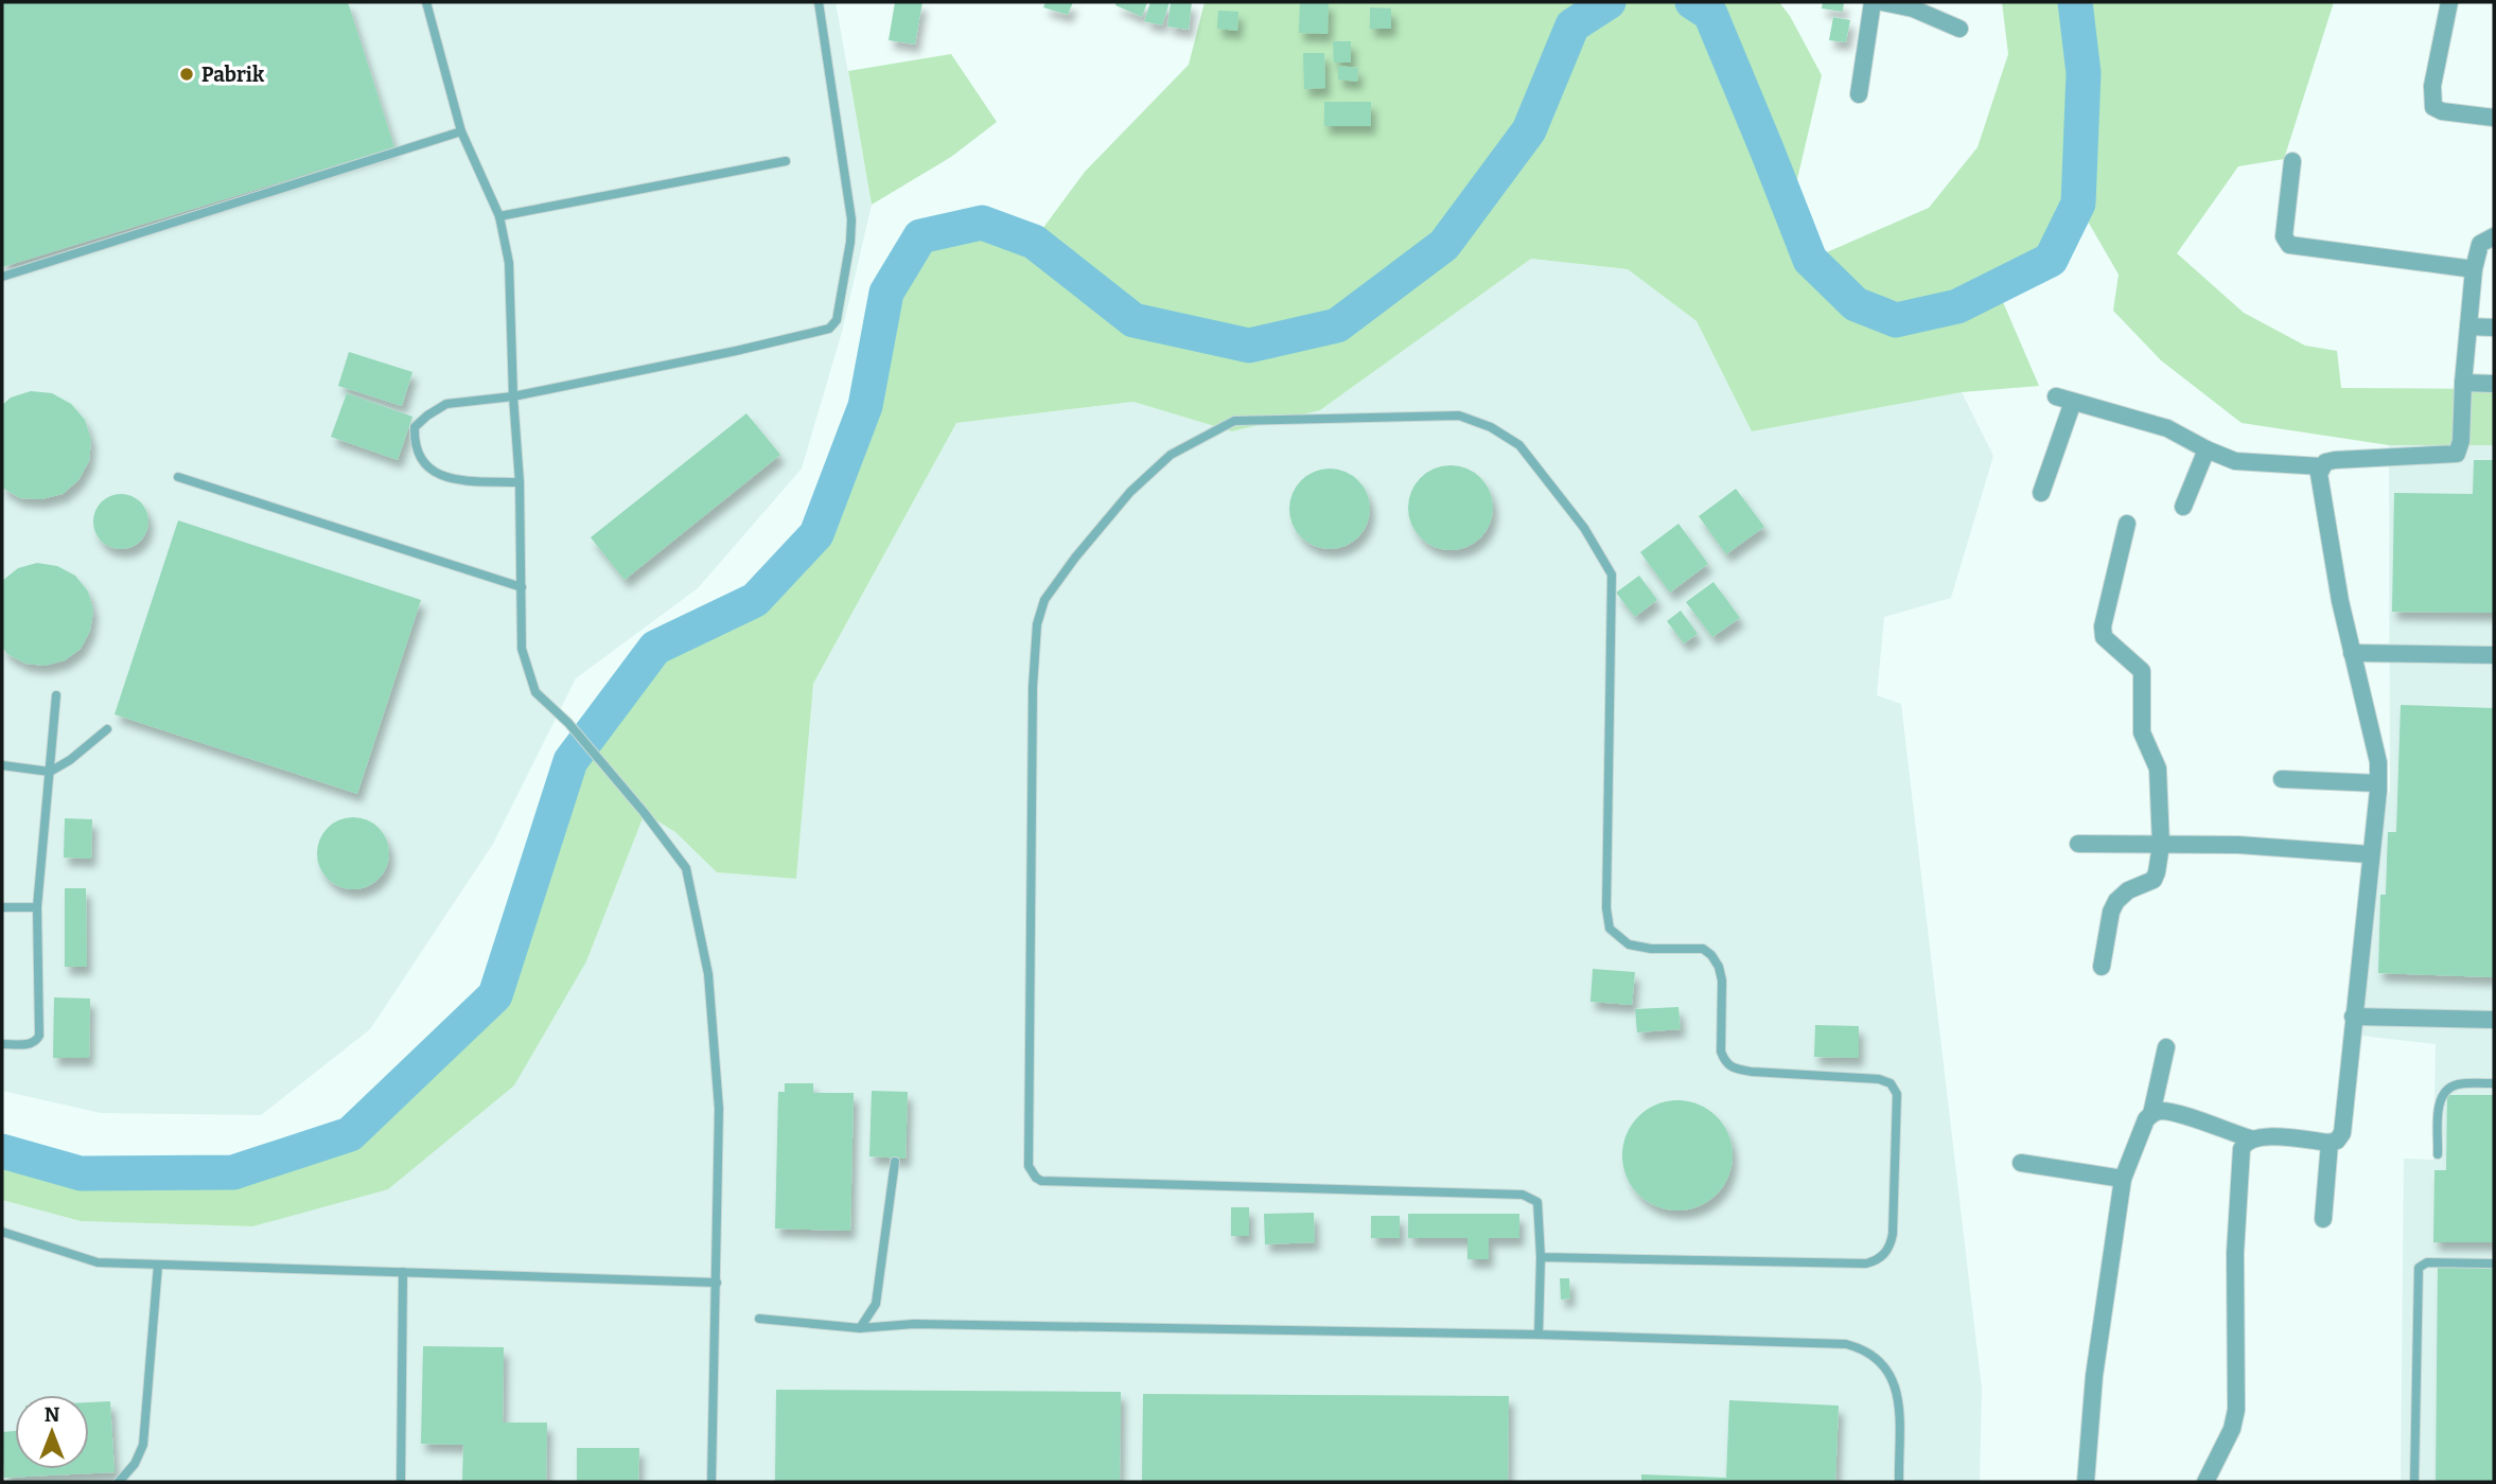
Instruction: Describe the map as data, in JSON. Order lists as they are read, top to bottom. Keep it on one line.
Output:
{"places":["Pabrik"],"north":"top"}
